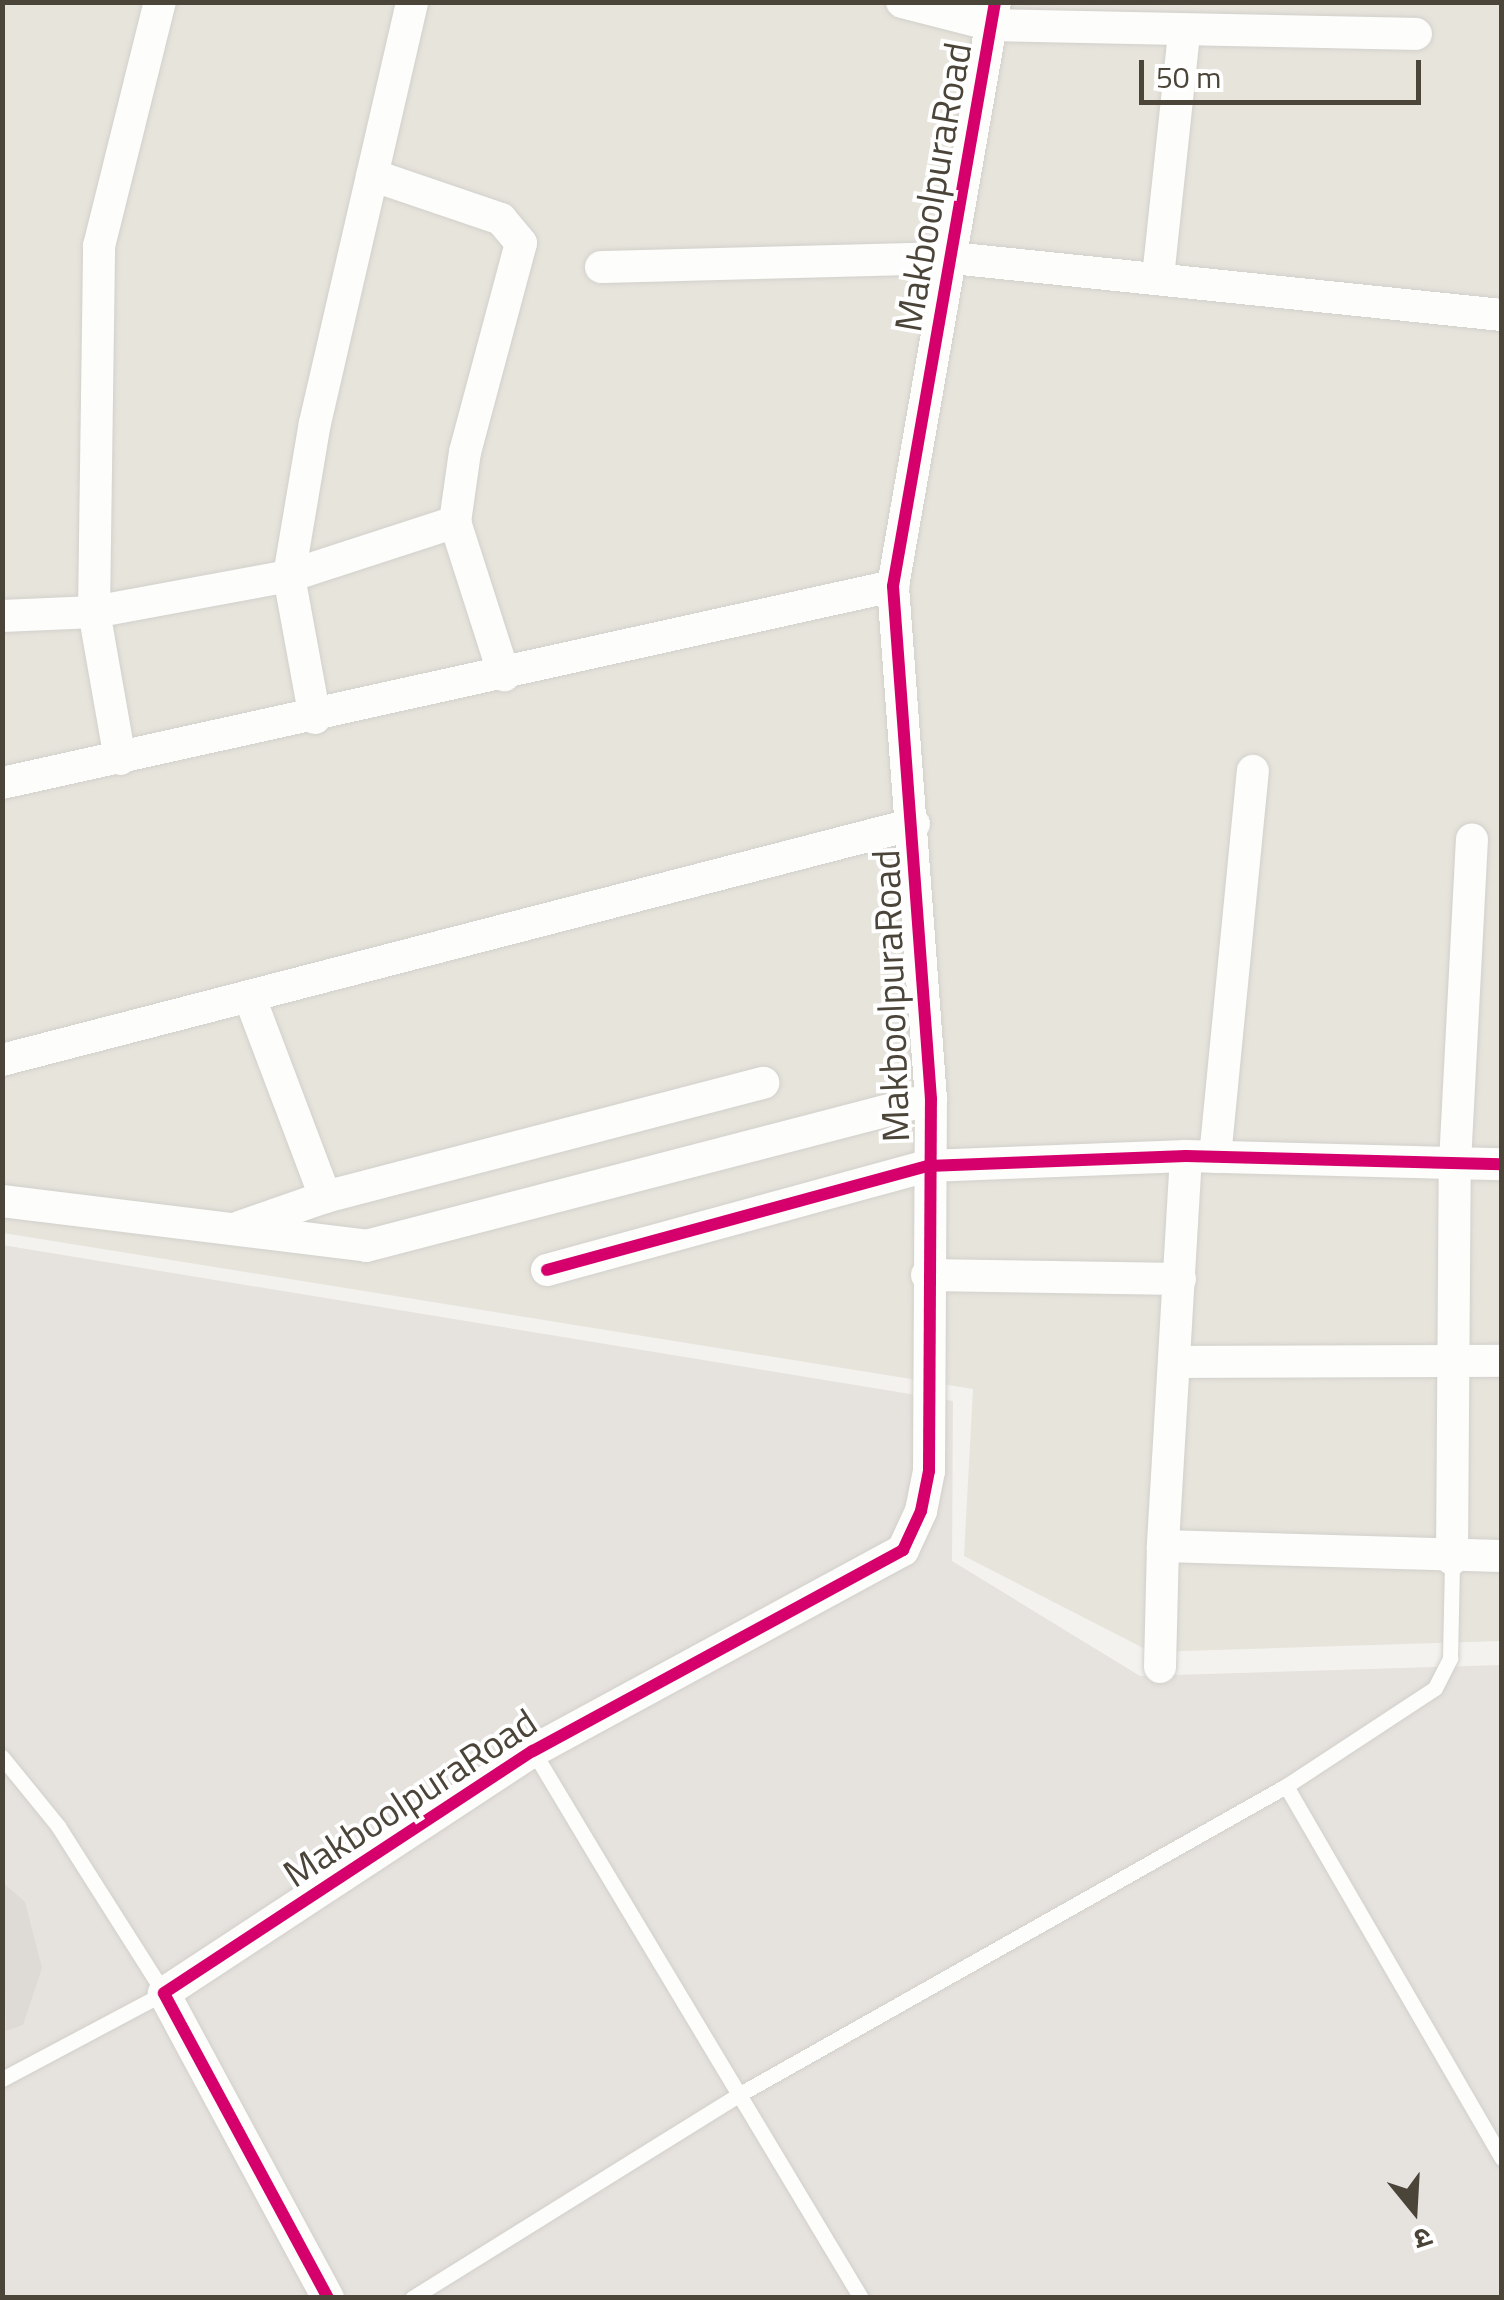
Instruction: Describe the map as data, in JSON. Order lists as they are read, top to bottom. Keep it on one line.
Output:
{"streets":{"street":["MakboolpuraRoad"]},"scale_bar":"50 m","north":"bottom"}
